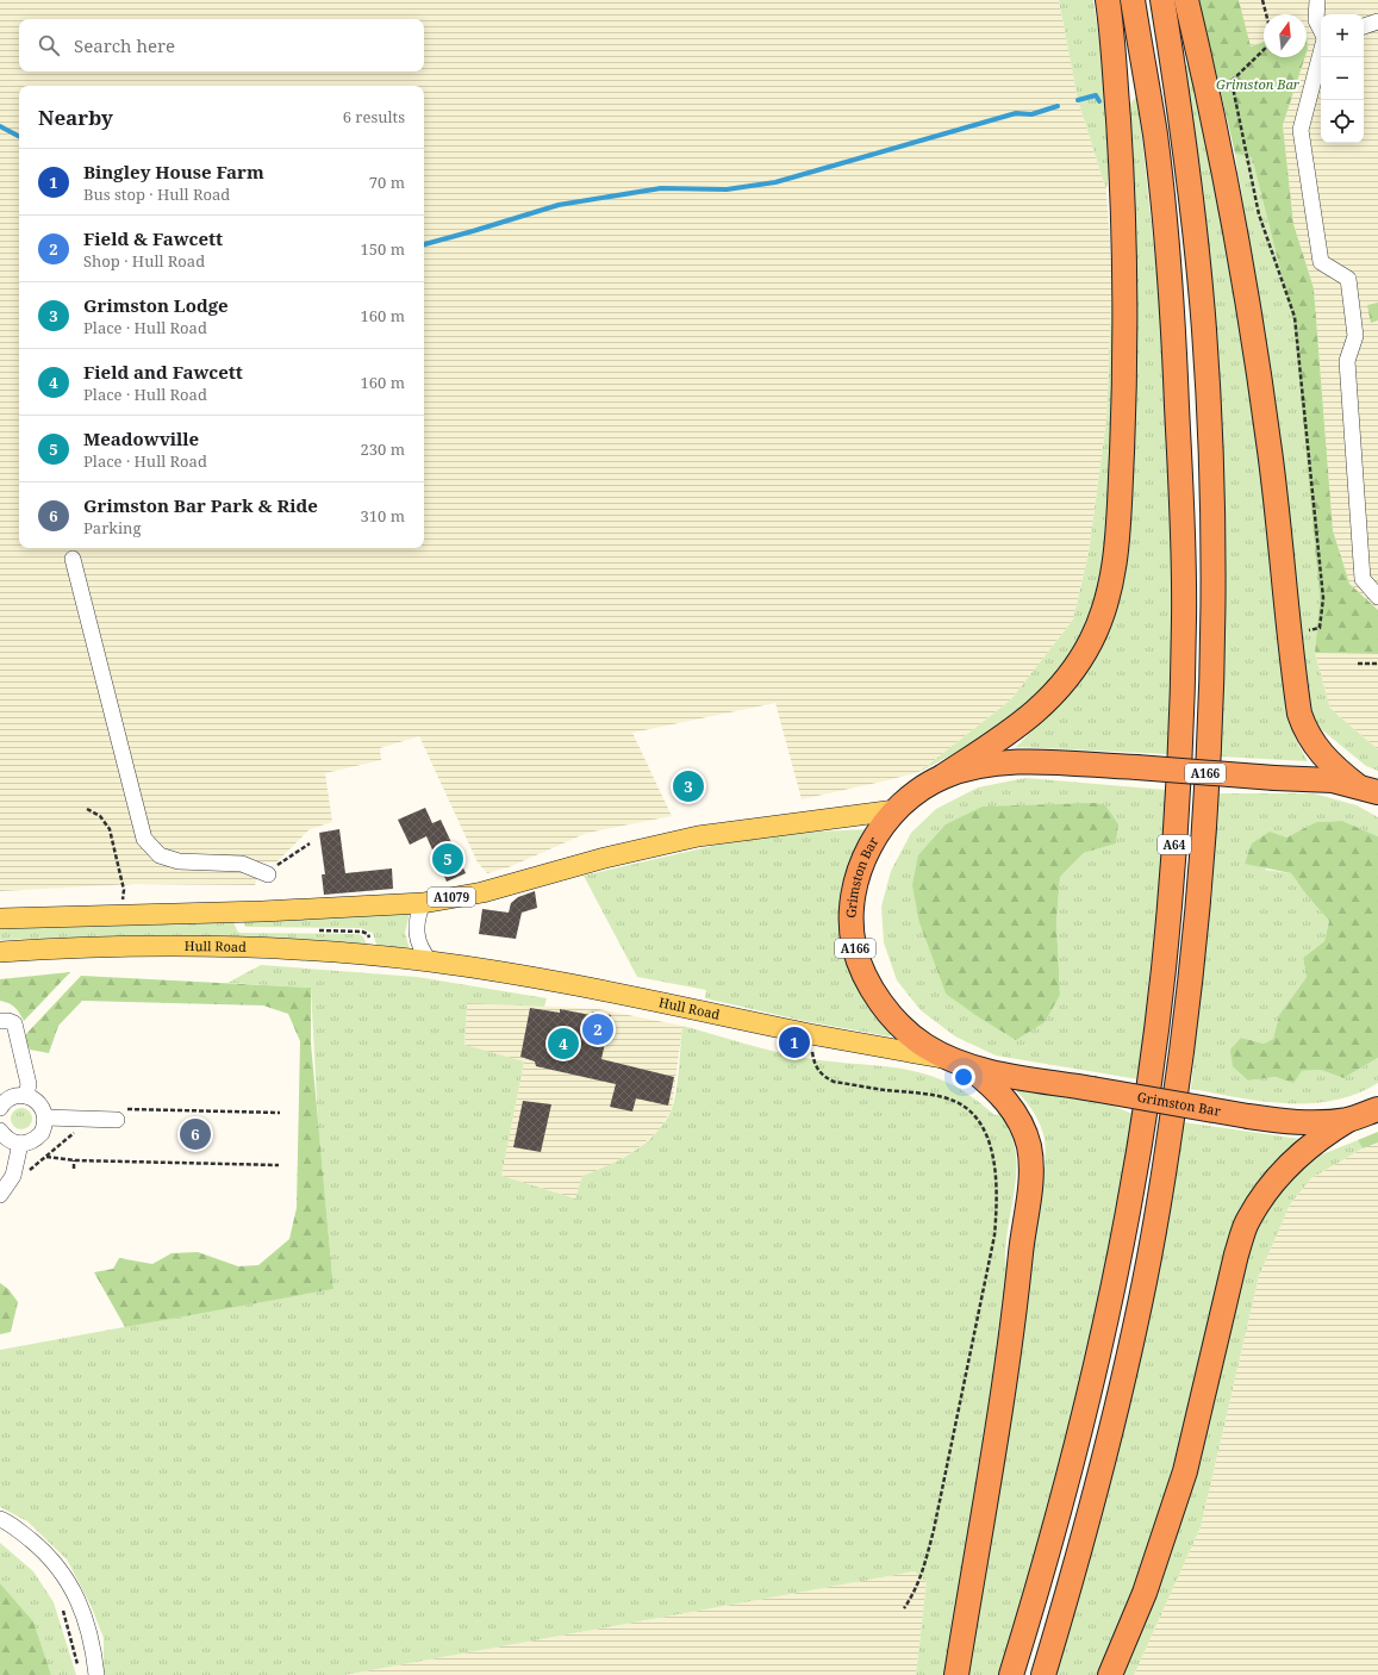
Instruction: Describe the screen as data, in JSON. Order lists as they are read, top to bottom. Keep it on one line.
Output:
{"streets":{"highway":["A166","A64","Grimston Bar"],"main road":["A1079","Hull Road"]},"crossings":[["Grimston Bar","A1079"],["Grimston Bar","Hull Road"]],"parks":["Grimston Bar"],"north":"top","page":{"map_buttons":["+","−"],"search":"Search here","heading":["Nearby","6 results"],"list":[{"mark":"1","name":"Bingley House Farm","note":"Bus stop · Hull Road","value":"70 m"},{"mark":"2","name":"Field & Fawcett","note":"Shop · Hull Road","value":"150 m"},{"mark":"3","name":"Grimston Lodge","note":"Place · Hull Road","value":"160 m"},{"mark":"4","name":"Field and Fawcett","note":"Place · Hull Road","value":"160 m"},{"mark":"5","name":"Meadowville","note":"Place · Hull Road","value":"230 m"},{"mark":"6","name":"Grimston Bar Park & Ride","note":"Parking","value":"310 m"}],"pins":["3","5","2","1","4","6"]}}
